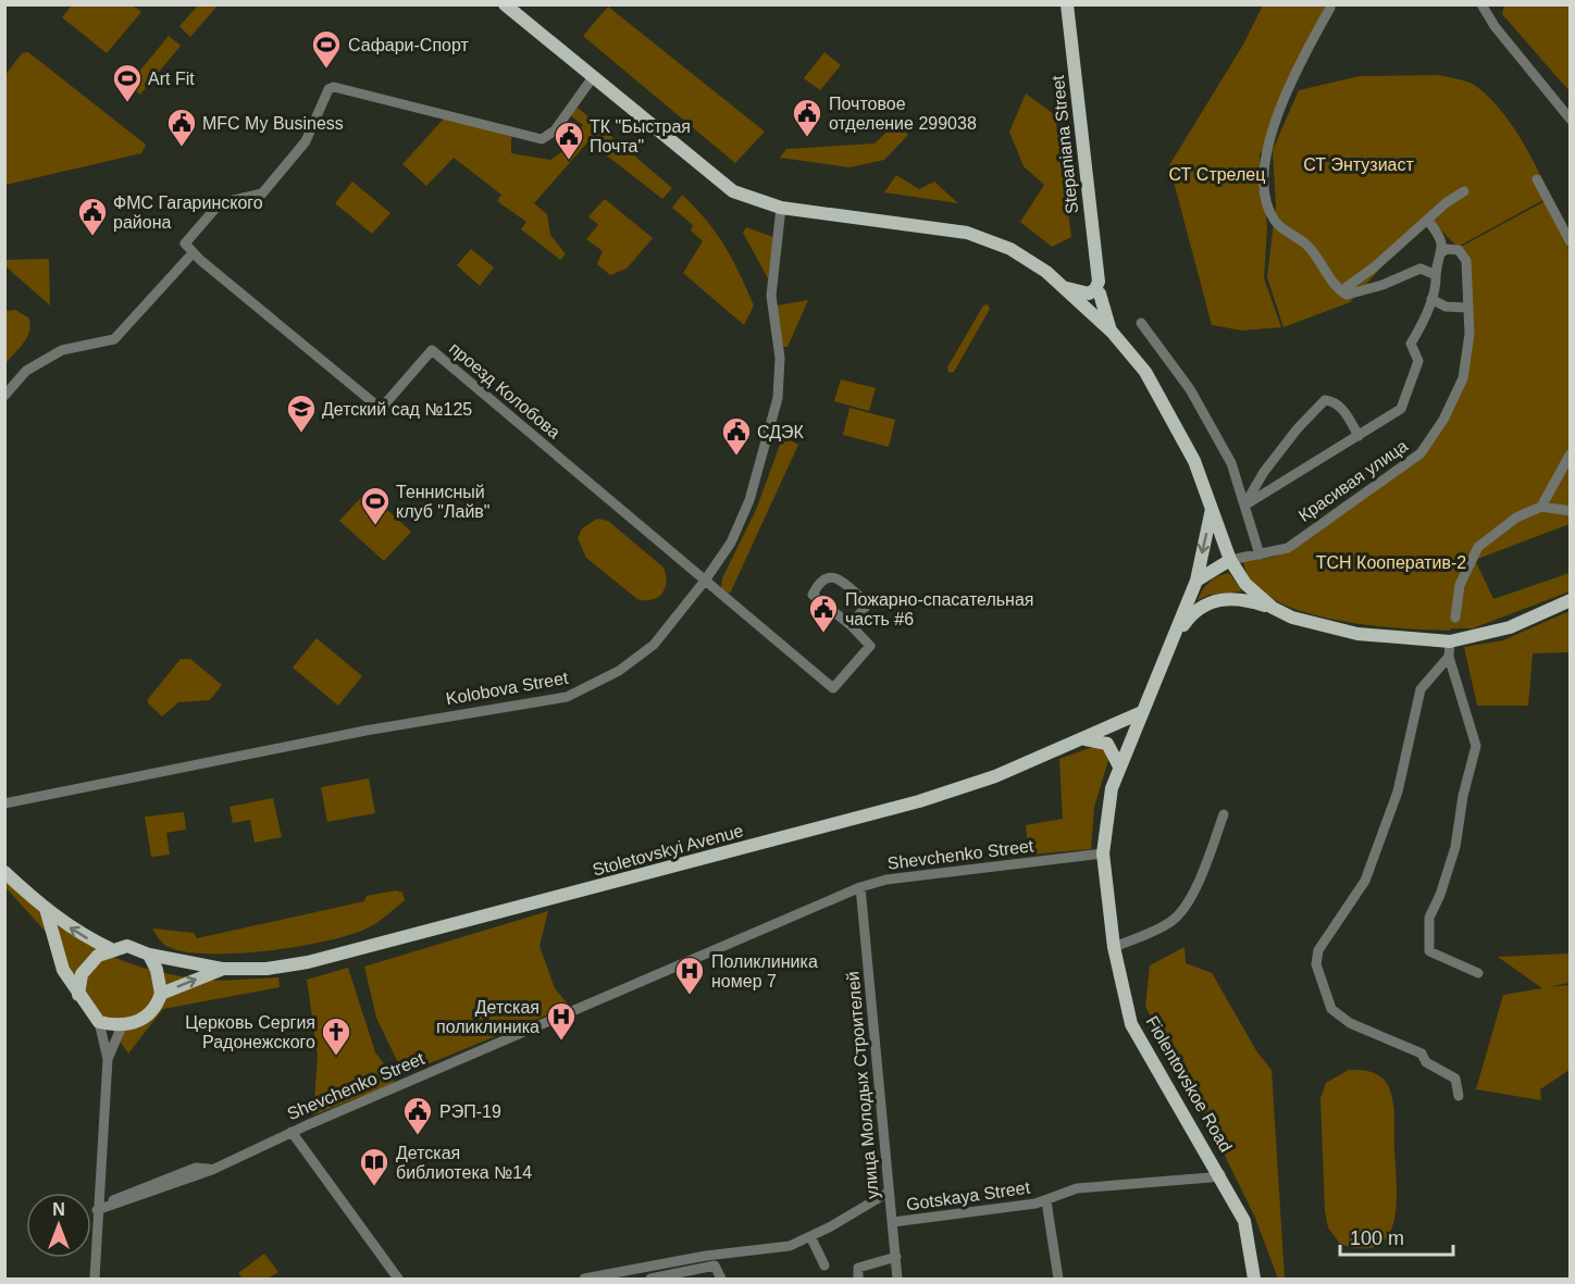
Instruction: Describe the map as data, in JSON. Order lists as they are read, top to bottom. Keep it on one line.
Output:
{"streets":{"main road":["Stepaniana Street","Stoletovskyi Avenue","Fiolentovskoe Road"],"street":["проезд Колобова","Красивая улица","Kolobova Street","Shevchenko Street","улица Молодых Строителей","Gotskaya Street"]},"crossings":[["проезд Колобова","Kolobova Street"],["Stoletovskyi Avenue","Fiolentovskoe Road"],["Shevchenko Street","Fiolentovskoe Road"],["Shevchenko Street","улица Молодых Строителей"],["Fiolentovskoe Road","Gotskaya Street"],["улица Молодых Строителей","Gotskaya Street"]],"parks":["СТ Энтузиаст","СТ Стрелец","ТСН Кооператив-2"],"places":{"sports":["Сафари-Спорт","Art Fit","Теннисный клуб \"Лайв\""],"public building":["Почтовое отделение 299038","MFC My Business","ТК \"Быстрая Почта\"","ФМС Гагаринского района","СДЭК","Пожарно-спасательная часть #6","РЭП-19"],"school or university":["Детский сад №125"],"hospital":["Поликлиника номер 7","Детская поликлиника"],"church":["Церковь Сергия Радонежского"],"library":["Детская библиотека №14"]},"scale_bar":"100 m","north":"top"}
